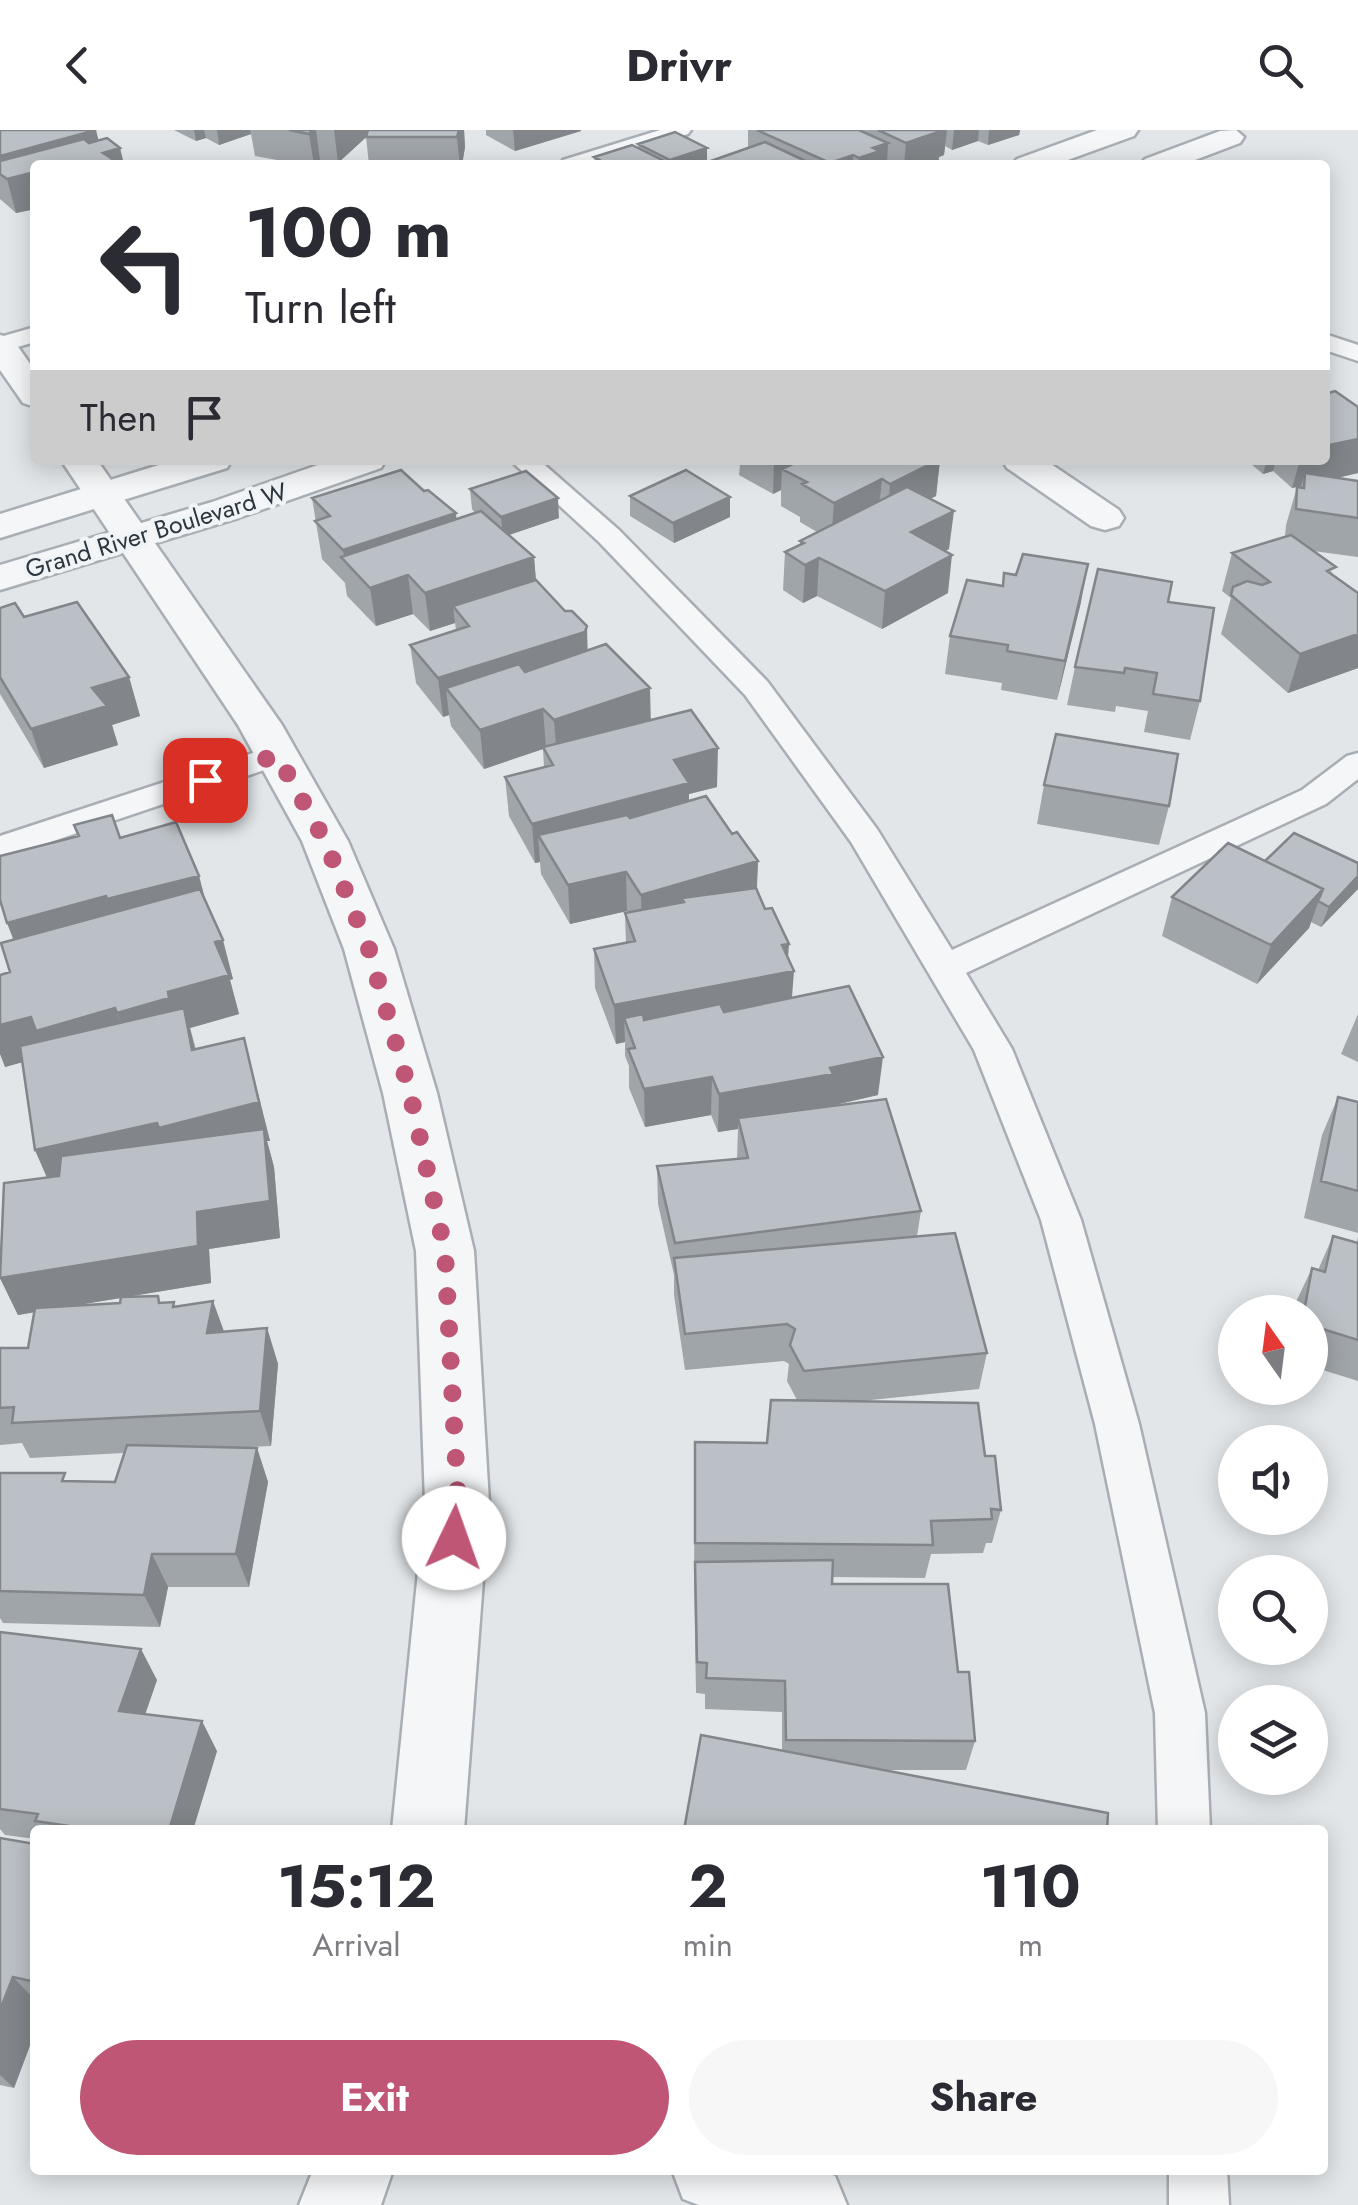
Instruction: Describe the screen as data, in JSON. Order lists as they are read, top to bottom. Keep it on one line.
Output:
{"streets":{"street":["Grand River Boulevard W"]},"north":"top","page":{"header":"Drivr","turn":["100 m","Turn left"],"then":"Then","eta":["15:12","Arrival","2","min","110","m"],"buttons":["Exit","Share"]}}
